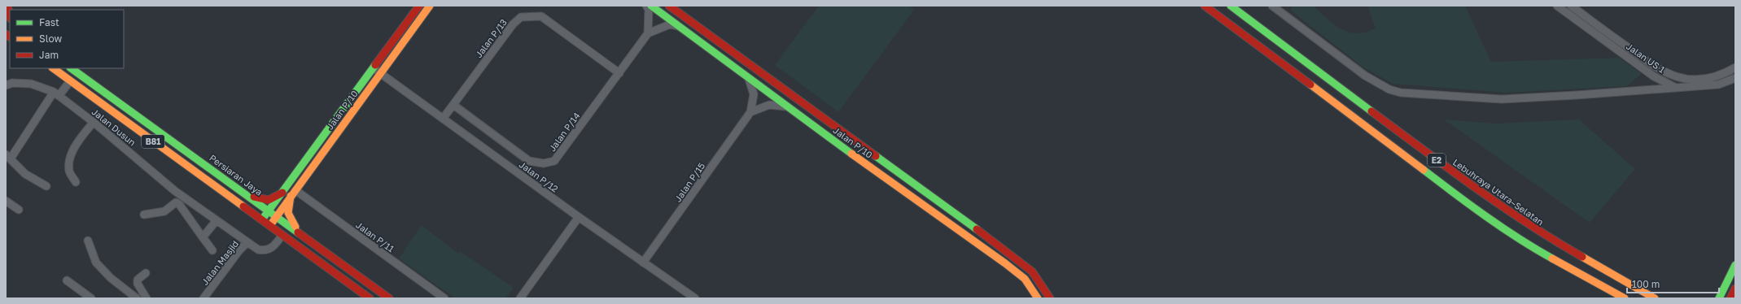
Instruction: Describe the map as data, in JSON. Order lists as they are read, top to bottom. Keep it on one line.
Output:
{"streets":{"main road":["Jalan P/10","B81","E2","Persiaran Jaya","Lebuhraya Utara–Selatan"],"street":["Jalan P/13","Jalan US 1","Jalan Dusun","Jalan P/14","Jalan P/12","Jalan P/15","Jalan P/11","Jalan Masjid"]},"crossings":[["Jalan P/13","Jalan P/14"],["Jalan P/13","Jalan P/12"],["Jalan P/10","B81"],["Jalan P/10","Persiaran Jaya"],["Jalan P/10","Jalan P/12"],["Jalan P/10","Jalan P/15"],["Jalan P/10","Jalan P/11"],["Jalan Dusun","Jalan Masjid"],["B81","Jalan Masjid"],["Jalan P/12","Jalan P/15"]],"legend":["Fast","Slow","Jam"],"scale_bar":"100 m"}
